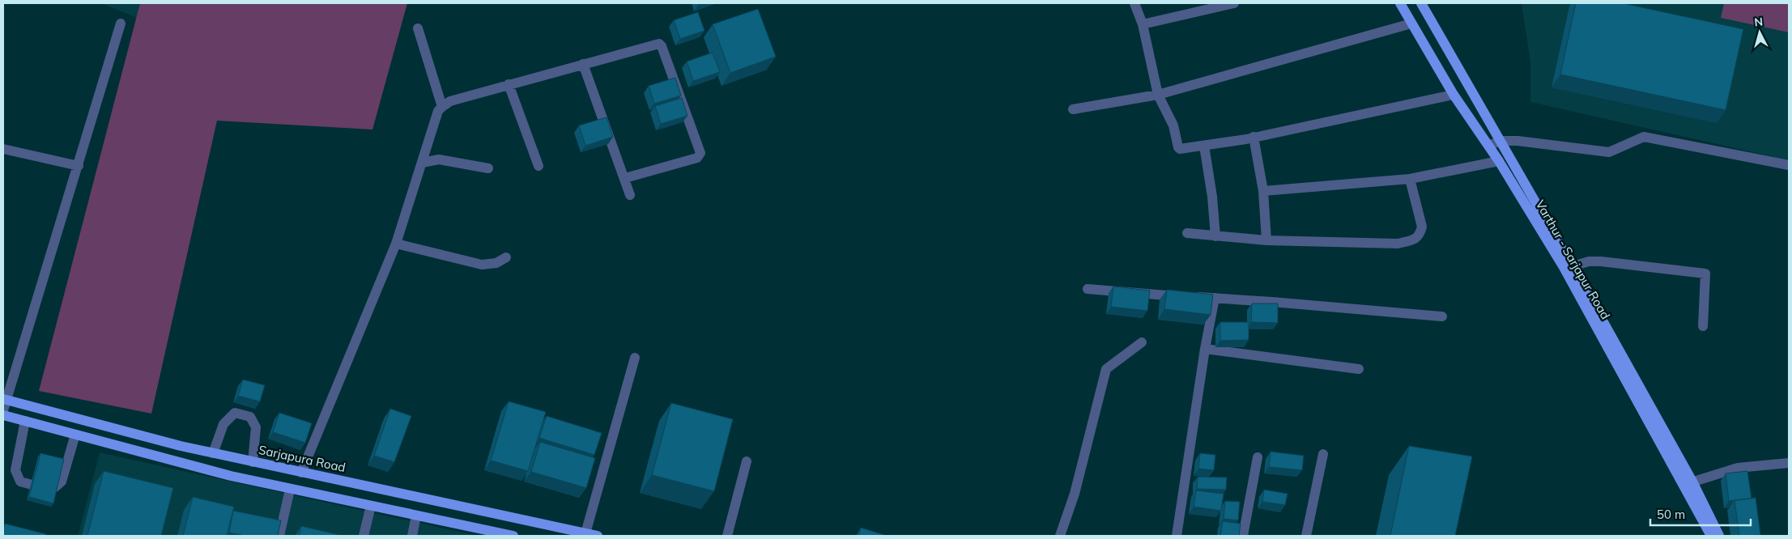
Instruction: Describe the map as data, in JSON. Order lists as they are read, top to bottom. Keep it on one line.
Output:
{"streets":{"main road":["Varthur - Sarjapur Road","Sarjapura Road"]},"scale_bar":"50 m","north":"top"}
